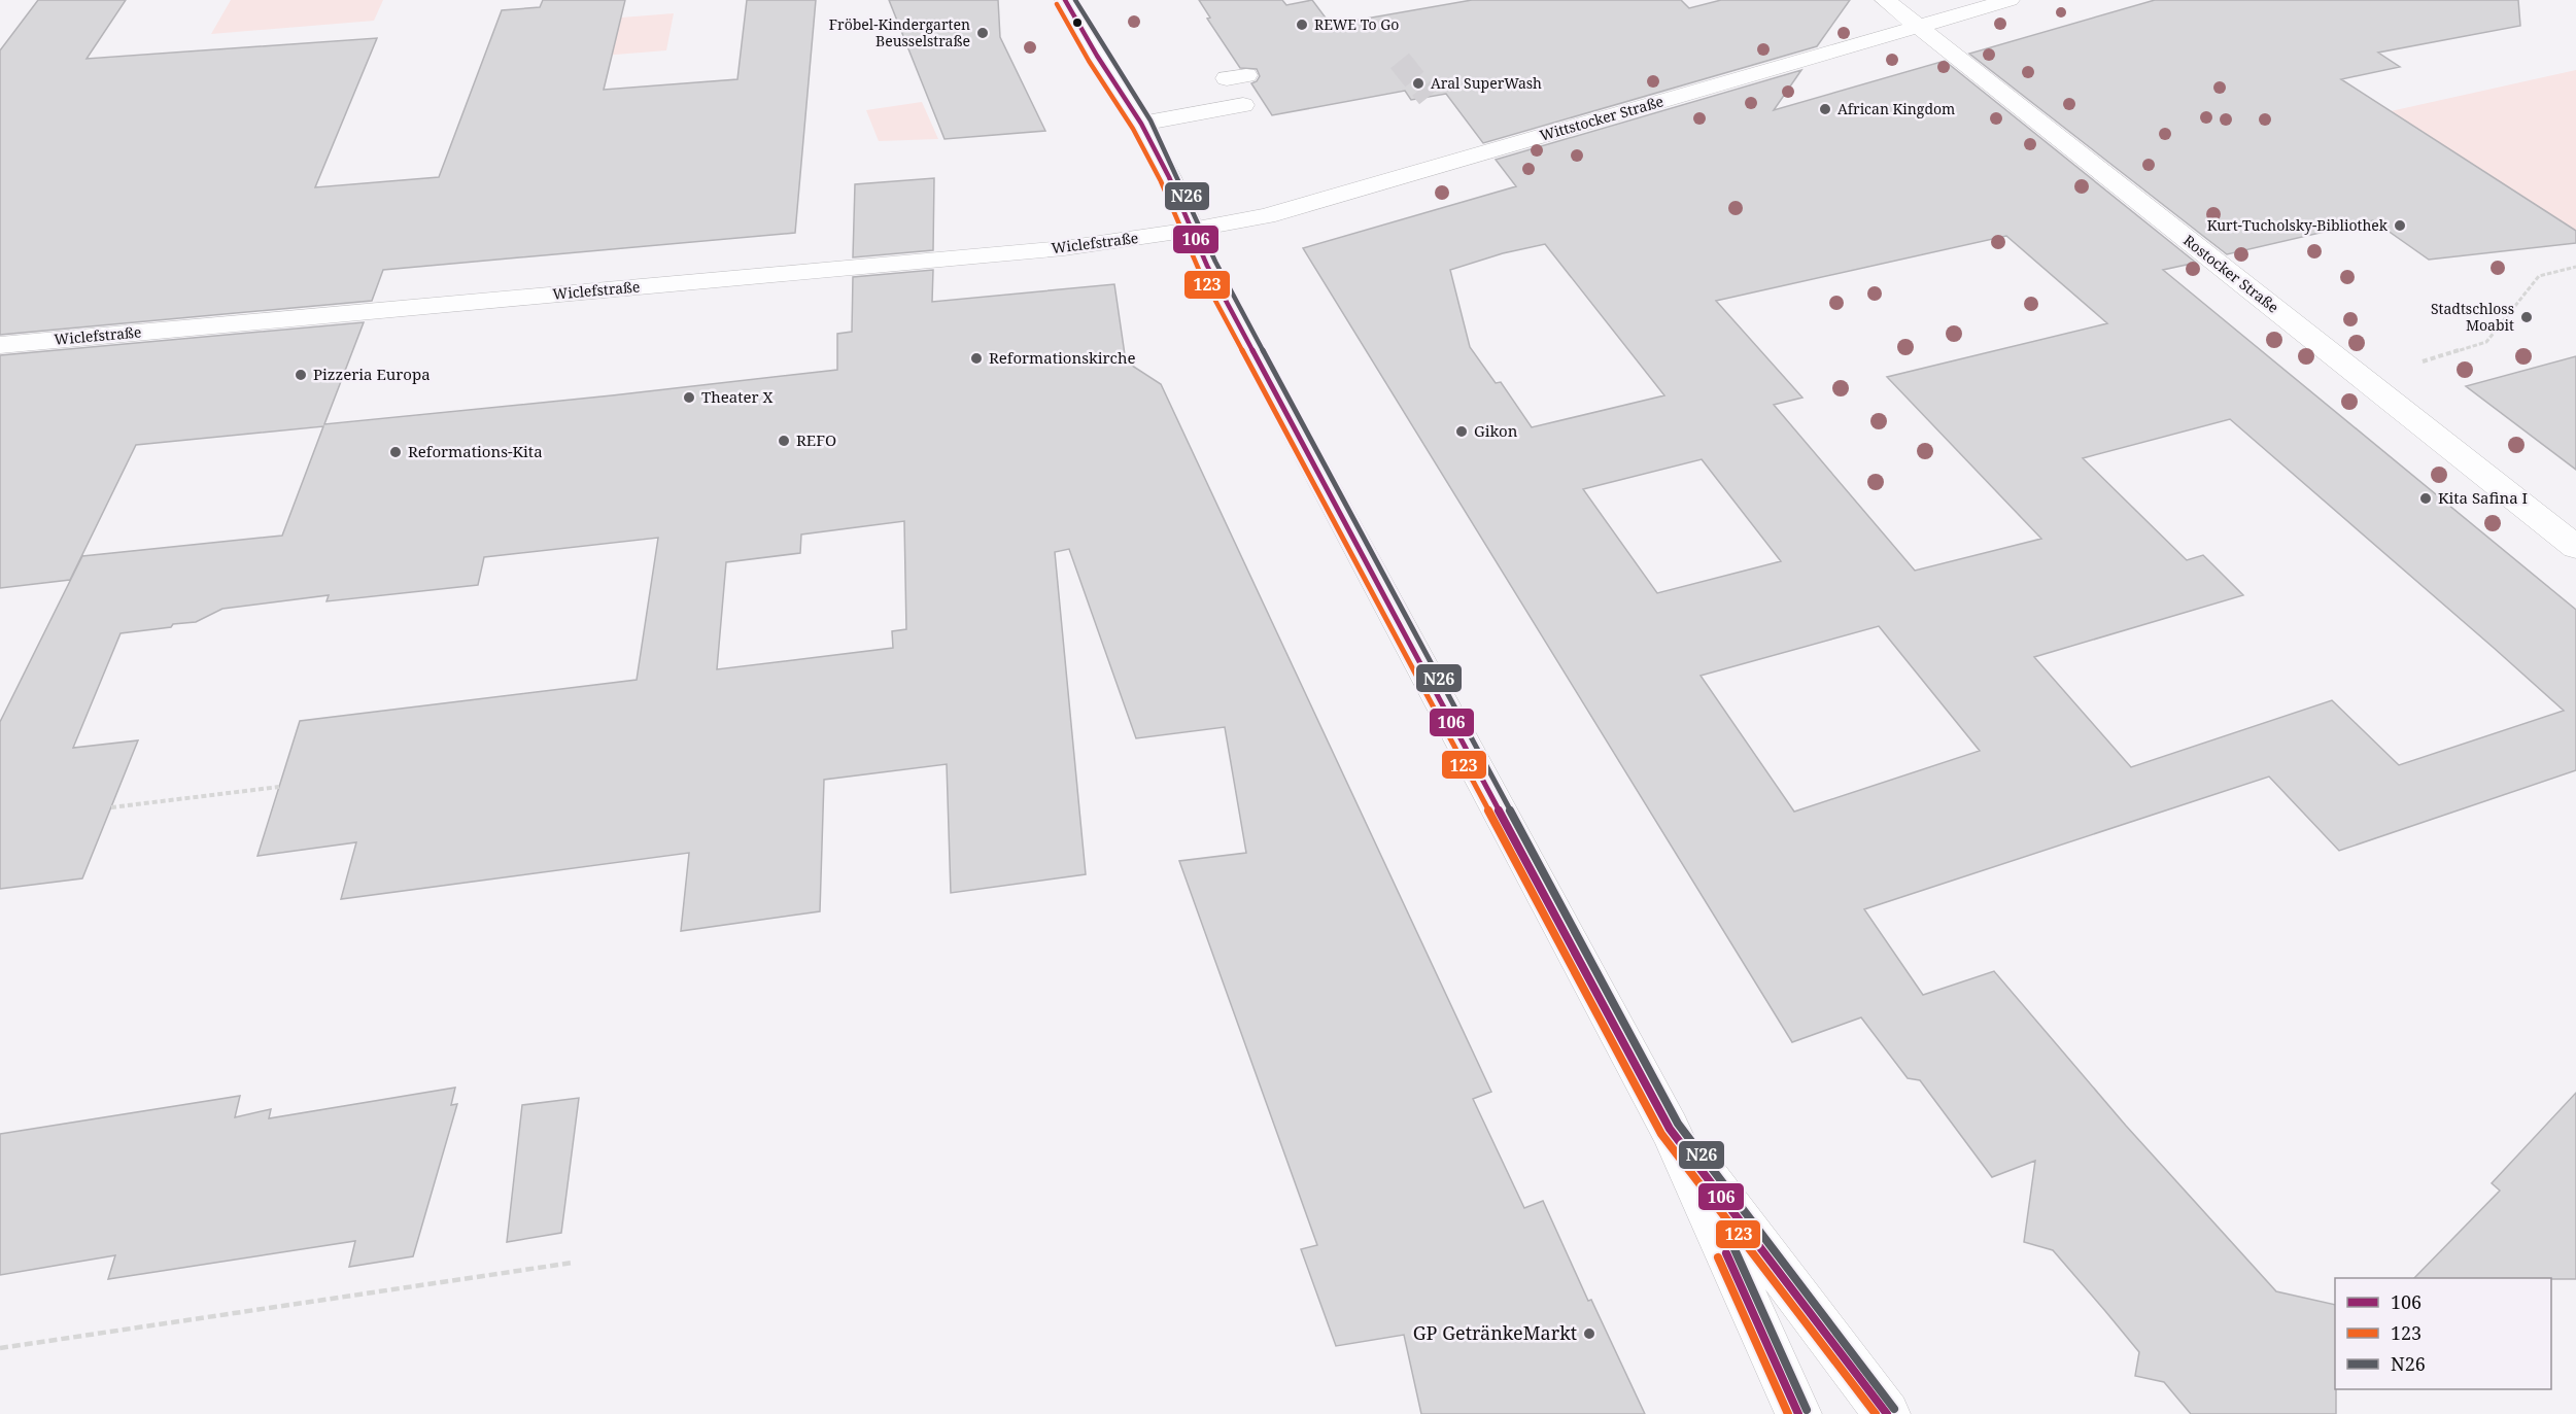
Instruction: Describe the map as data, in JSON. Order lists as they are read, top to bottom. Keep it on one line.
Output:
{"streets":{"street":["Wittstocker Straße","Wiclefstraße","Rostocker Straße"]},"crossings":[["Wittstocker Straße","Wiclefstraße"],["Wittstocker Straße","Rostocker Straße"]],"places":["REWE To Go","Fröbel-Kindergarten Beusselstraße","Aral SuperWash","African Kingdom","Kurt-Tucholsky-Bibliothek","Stadtschloss Moabit","Reformationskirche","Pizzeria Europa","Theater X","Gikon","REFO","Reformations-Kita","Kita Safina I","GP GetränkeMarkt"],"lines":["transit line 106","transit line N26","transit line 123"],"legend":["106","123","N26"]}
